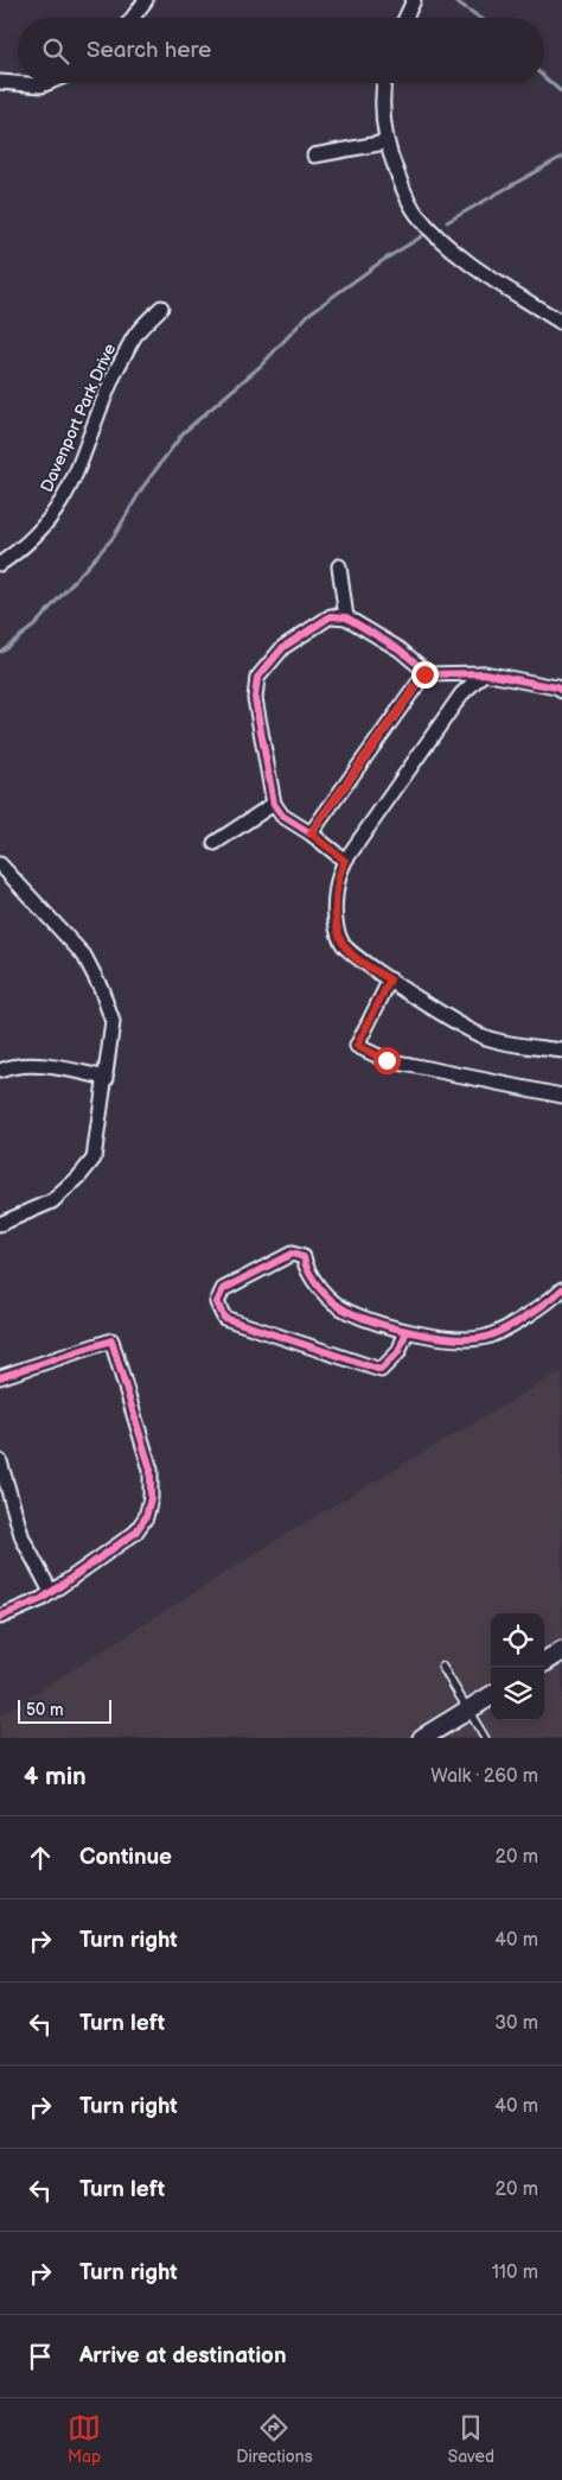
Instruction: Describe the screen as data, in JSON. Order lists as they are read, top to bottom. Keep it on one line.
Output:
{"streets":{"street":["Davenport Park Drive"]},"scale_bar":"50 m","page":{"search":"Search here","scale":"50 m","heading":["4 min","Walk · 260 m"],"list":[["Continue","20 m"],["Turn right","40 m"],["Turn left","30 m"],["Turn right","40 m"],["Turn left","20 m"],["Turn right","110 m"],"Arrive at destination"],"nav":["Map","Directions","Saved"]}}
